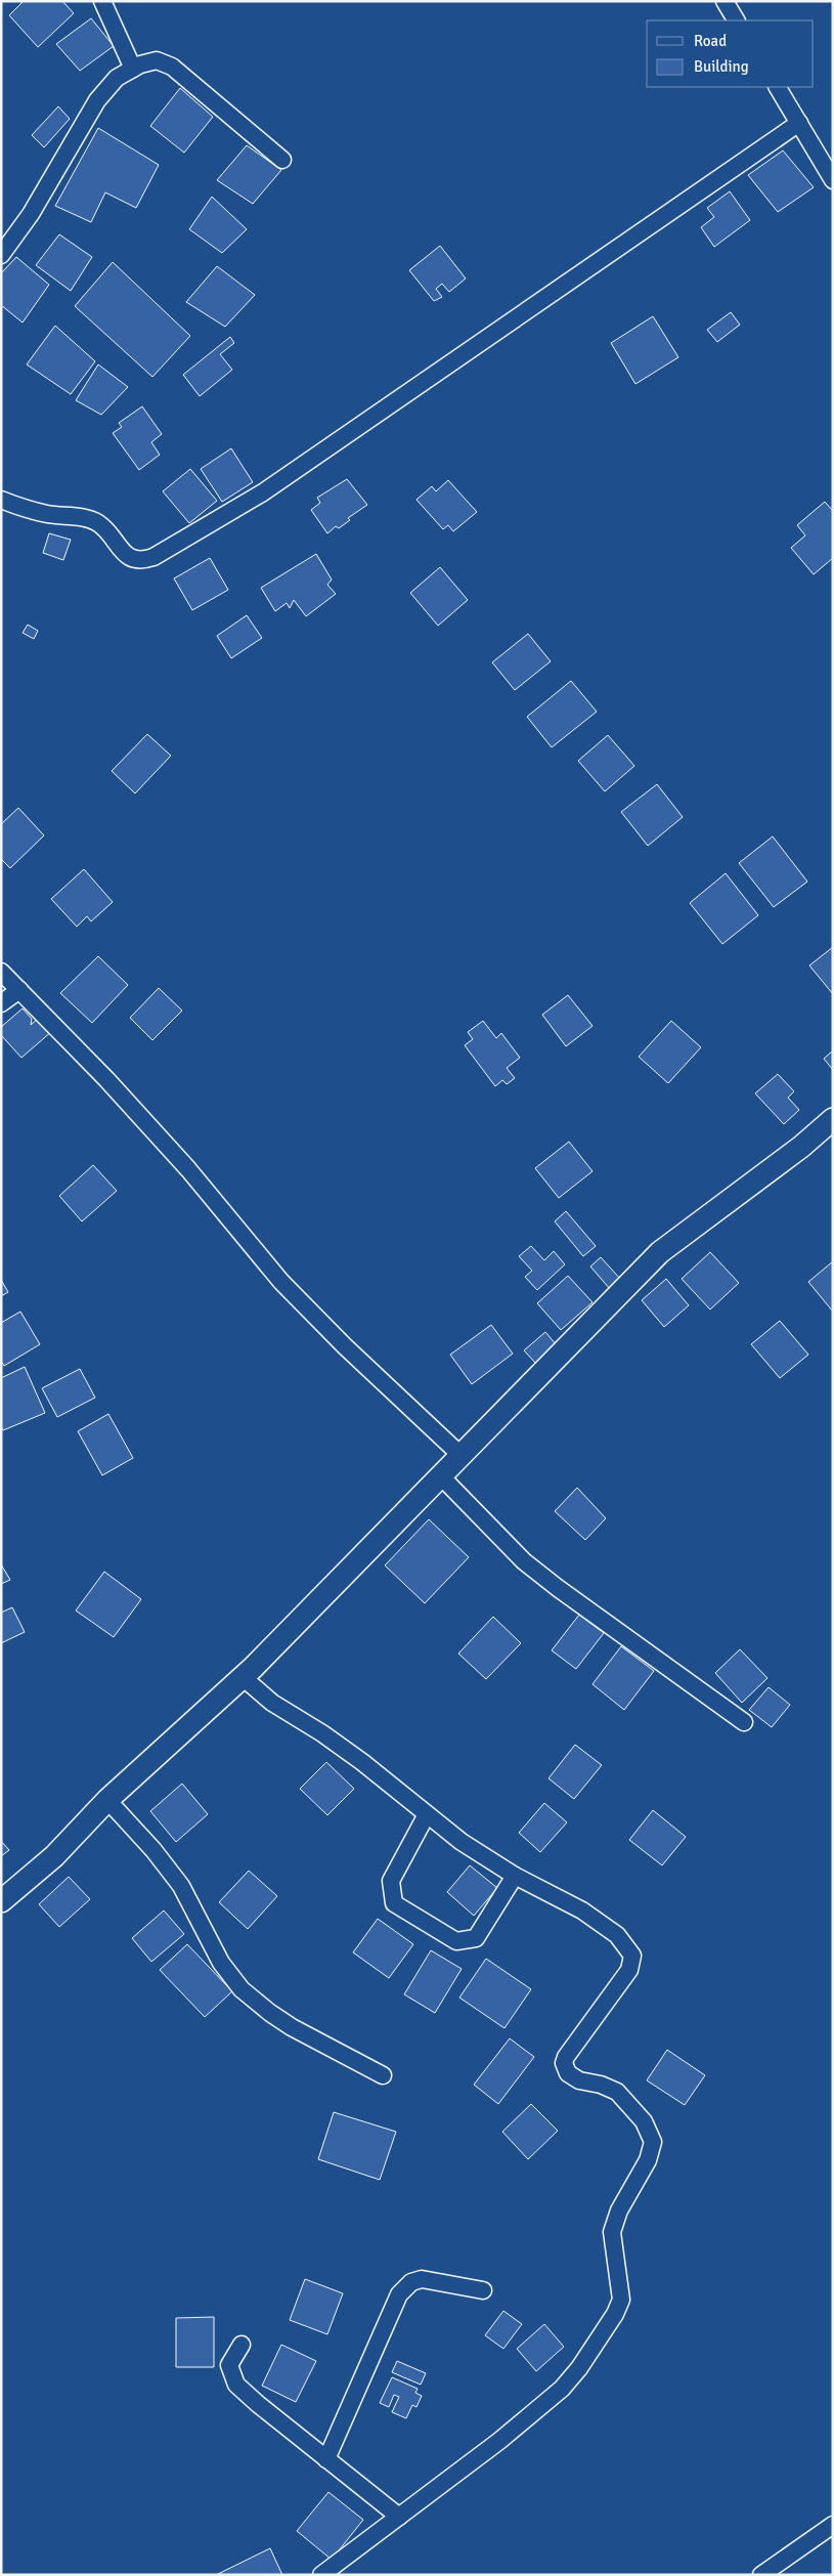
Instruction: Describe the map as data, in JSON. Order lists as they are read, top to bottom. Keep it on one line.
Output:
{"legend":["Road","Building"]}
